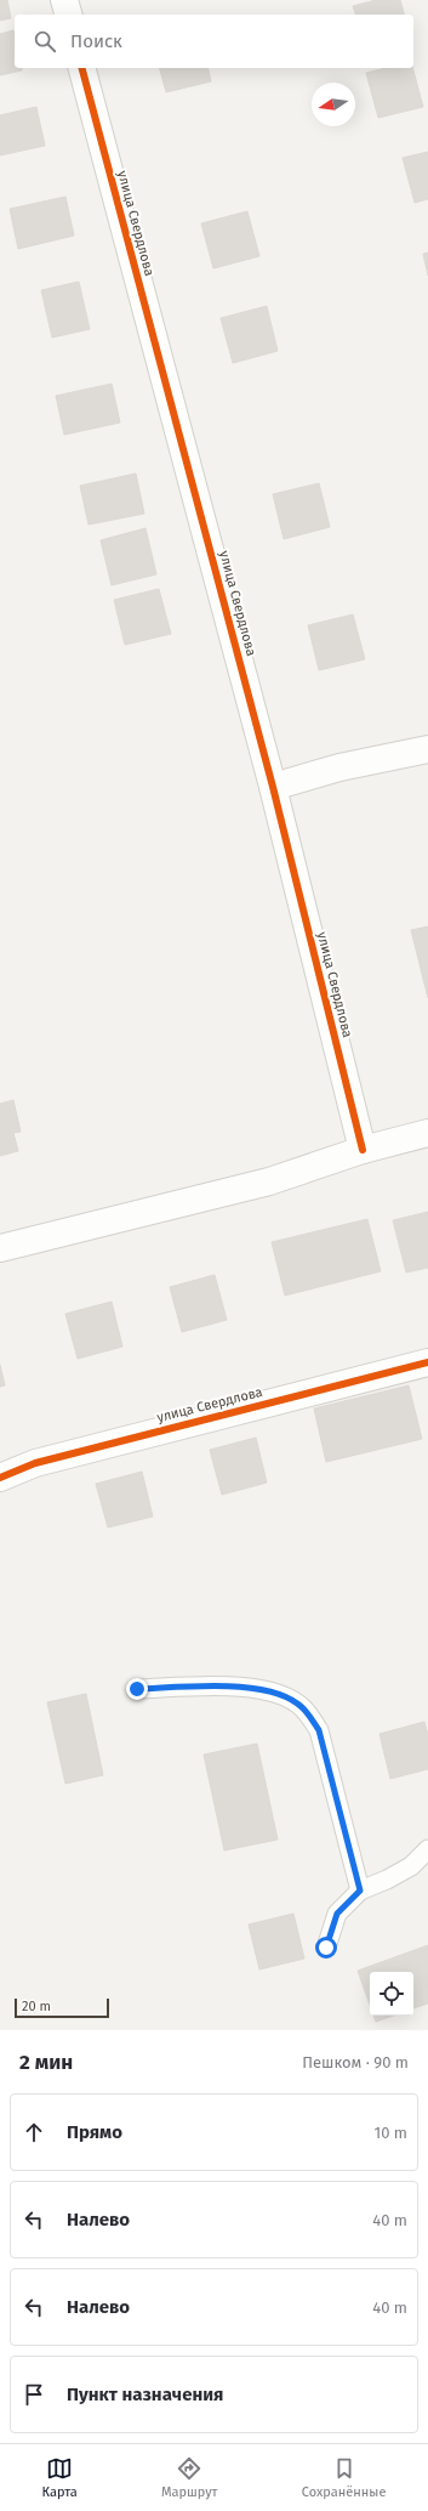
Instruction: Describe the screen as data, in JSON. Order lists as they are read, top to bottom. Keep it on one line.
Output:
{"streets":{"street":["улица Свердлова"]},"scale_bar":"20 m","north":"left","page":{"search":"Поиск","scale":"20 m","heading":["2 мин","Пешком · 90 m"],"list":[["Прямо","10 m"],["Налево","40 m"],["Налево","40 m"],"Пункт назначения"],"nav":["Карта","Маршрут","Сохранённые"]}}
